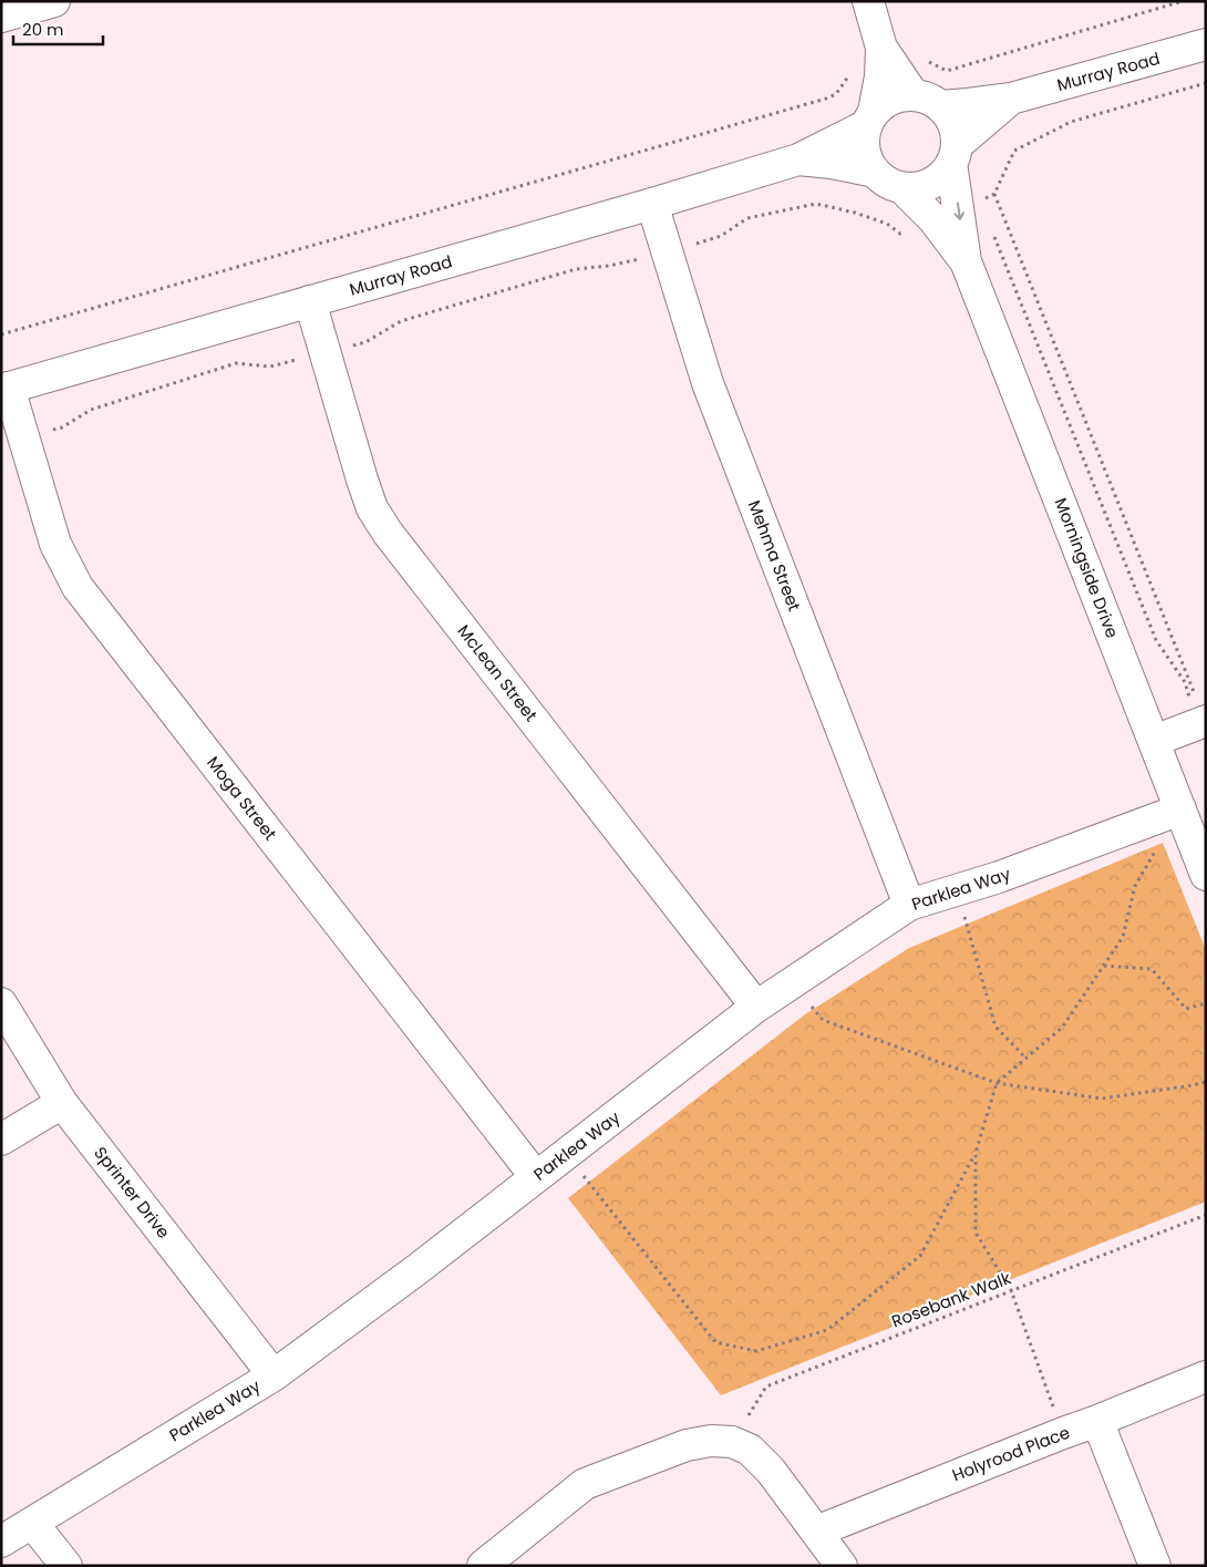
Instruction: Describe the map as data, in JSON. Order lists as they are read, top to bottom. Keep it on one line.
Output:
{"streets":{"street":["Murray Road","Mehma Street","Morningside Drive","McLean Street","Moga Street","Parklea Way","Sprinter Drive","Holyrood Place"],"path":["Rosebank Walk"]},"crossings":[["Murray Road","Mehma Street"],["Murray Road","Morningside Drive"],["Murray Road","McLean Street"],["Murray Road","Moga Street"],["Mehma Street","Parklea Way"],["Morningside Drive","Parklea Way"],["McLean Street","Parklea Way"],["Moga Street","Parklea Way"],["Parklea Way","Sprinter Drive"]],"scale_bar":"20 m"}
